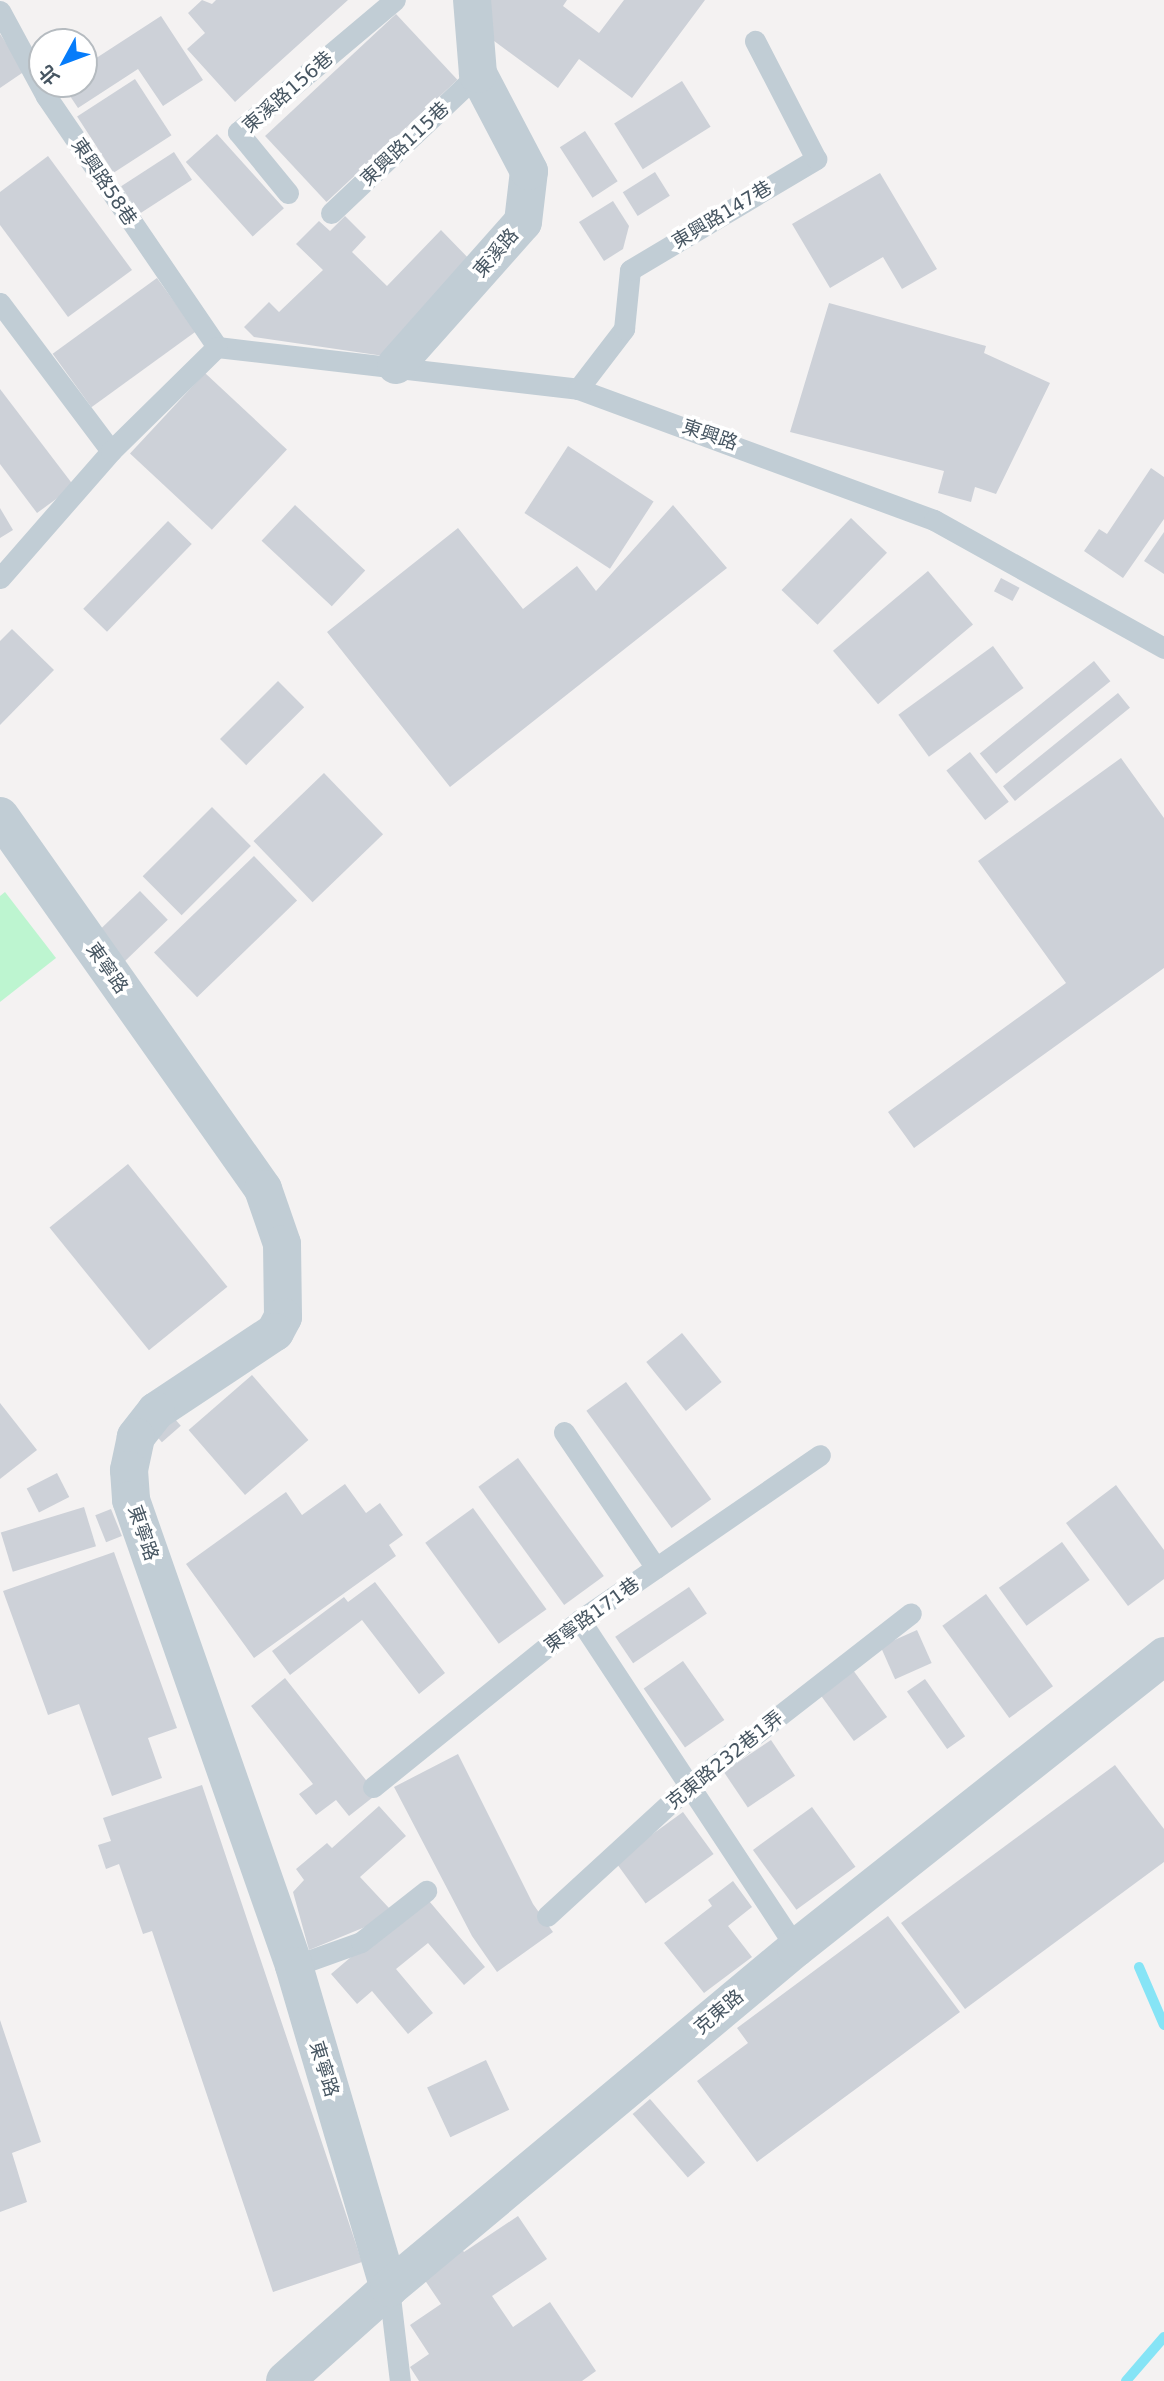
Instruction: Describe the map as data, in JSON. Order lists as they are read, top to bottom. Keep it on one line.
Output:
{"streets":{"street":["東溪路","東寧路","克東路"],"lane":["東溪路156巷","東興路115巷","東興路58巷","東興路147巷","東興路","東寧路171巷","克東路232巷1弄"]},"crossings":[["東興路115巷","東溪路"],["東興路58巷","東興路"],["東興路147巷","東興路"],["東溪路","東興路"],["東寧路","克東路"]],"north":"bottom left"}
